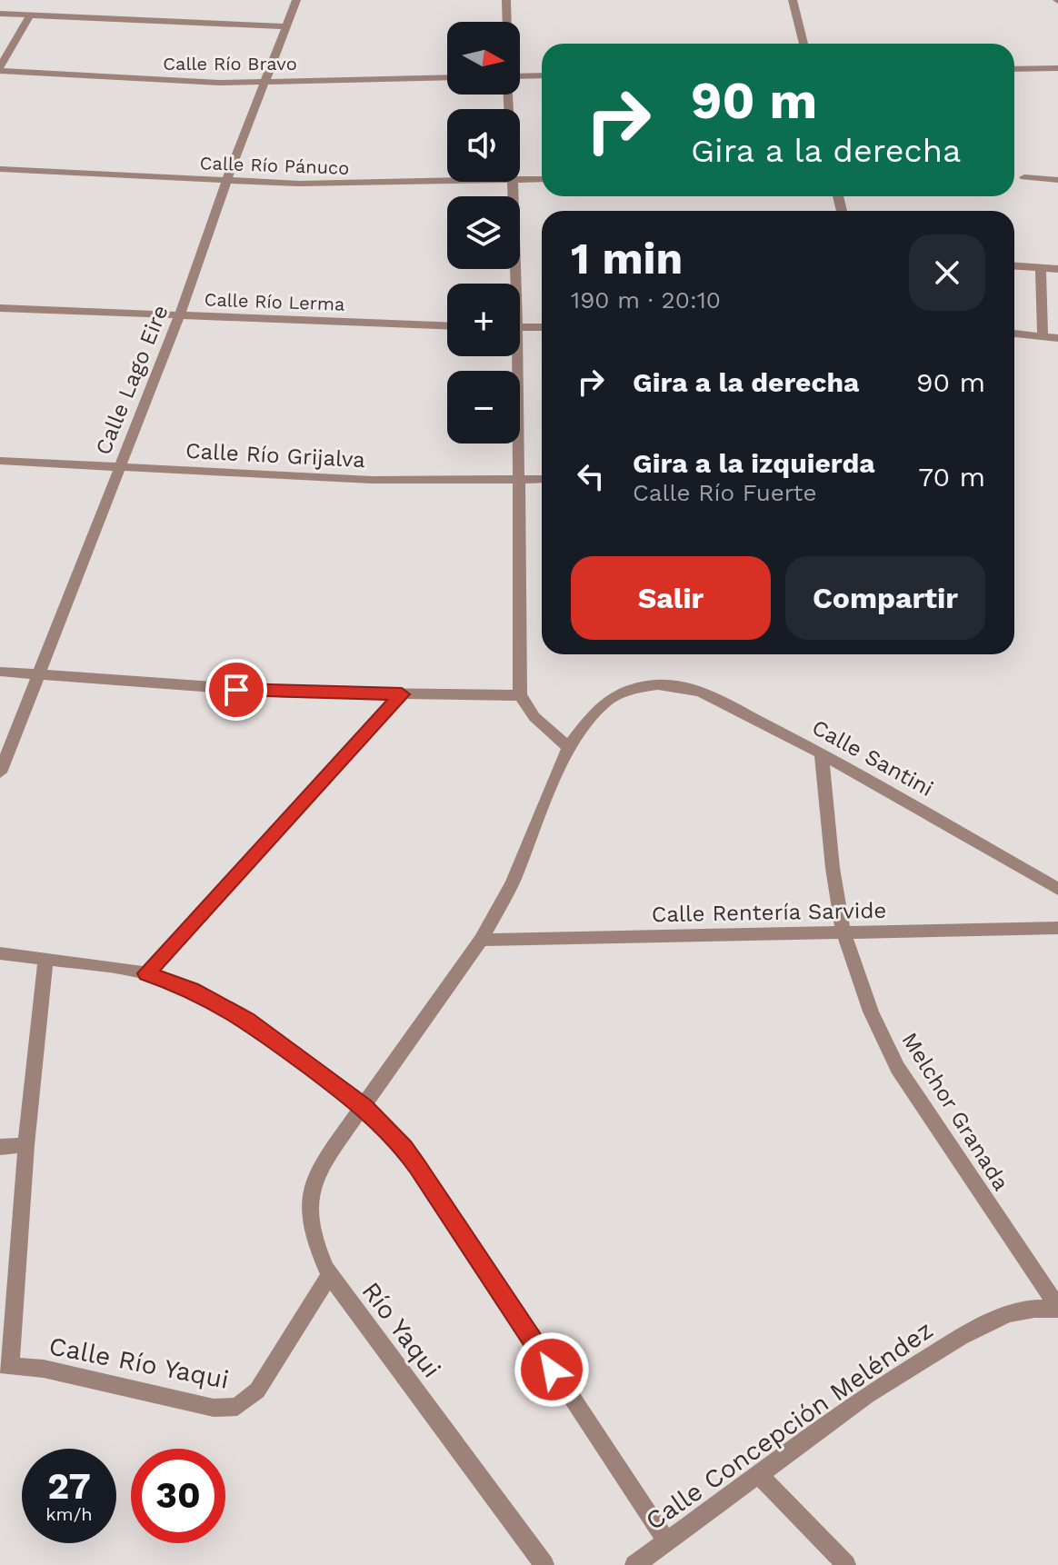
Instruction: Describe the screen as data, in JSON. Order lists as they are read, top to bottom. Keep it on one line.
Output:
{"streets":{"street":["Calle Río Bravo","Calle Río Pánuco","Calle Río Lerma","Calle Lago Eire","Calle Río Grijalva","Calle Santini","Calle Rentería Sarvide","Melchor Granada","Río Yaqui","Calle Río Yaqui","Calle Concepción Meléndez"]},"crossings":[["Calle Río Bravo","Calle Lago Eire"],["Calle Río Pánuco","Calle Lago Eire"],["Calle Río Lerma","Calle Lago Eire"],["Calle Lago Eire","Calle Río Grijalva"],["Calle Santini","Melchor Granada"],["Calle Santini","Río Yaqui"],["Calle Rentería Sarvide","Melchor Granada"],["Calle Rentería Sarvide","Río Yaqui"],["Melchor Granada","Calle Concepción Meléndez"],["Río Yaqui","Calle Río Yaqui"]],"north":"right","page":{"map_buttons":["+","−"],"turn":["90 m","Gira a la derecha"],"heading":["1 min","190 m · 20:10"],"list":[{"name":"Gira a la derecha","value":"90 m"},{"name":"Gira a la izquierda","note":"Calle Río Fuerte","value":"70 m"}],"buttons":["Salir","Compartir"],"speed":"27 km/h","limit":"30"}}
